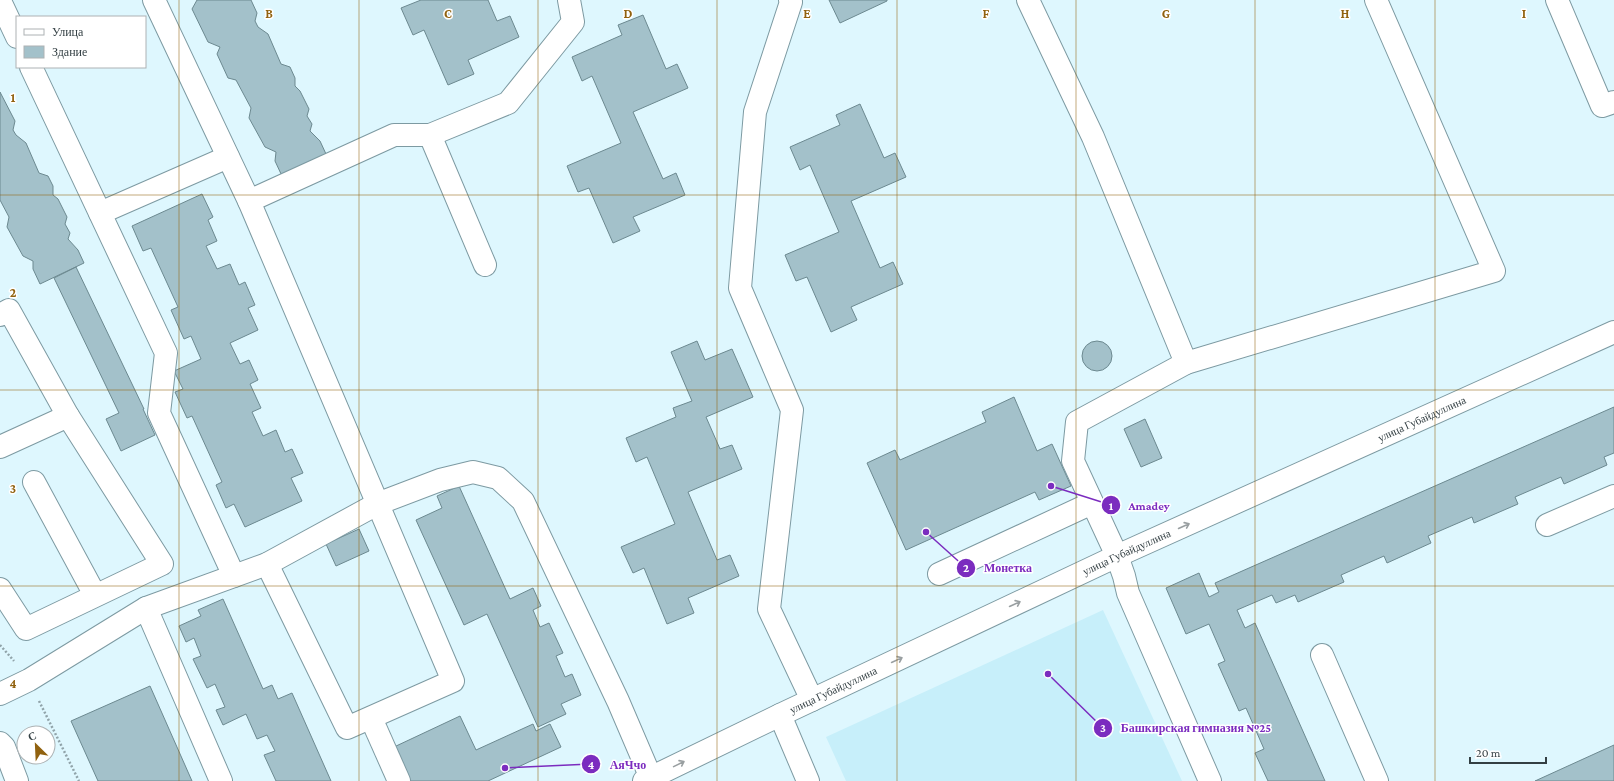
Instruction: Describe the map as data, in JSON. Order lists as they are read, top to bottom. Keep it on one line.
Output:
{"streets":{"street":["улица Губайдуллина"]},"one_way":["улица Губайдуллина"],"places":["Amadey","Монетка","Башкирская гимназия №25","АяЧчо"],"legend":["Улица","Здание"],"scale_bar":"20 m","north":"top left","grid":{"columns":["B","C","D","E","F","G","H","I"],"rows":["1","2","3","4"]}}
